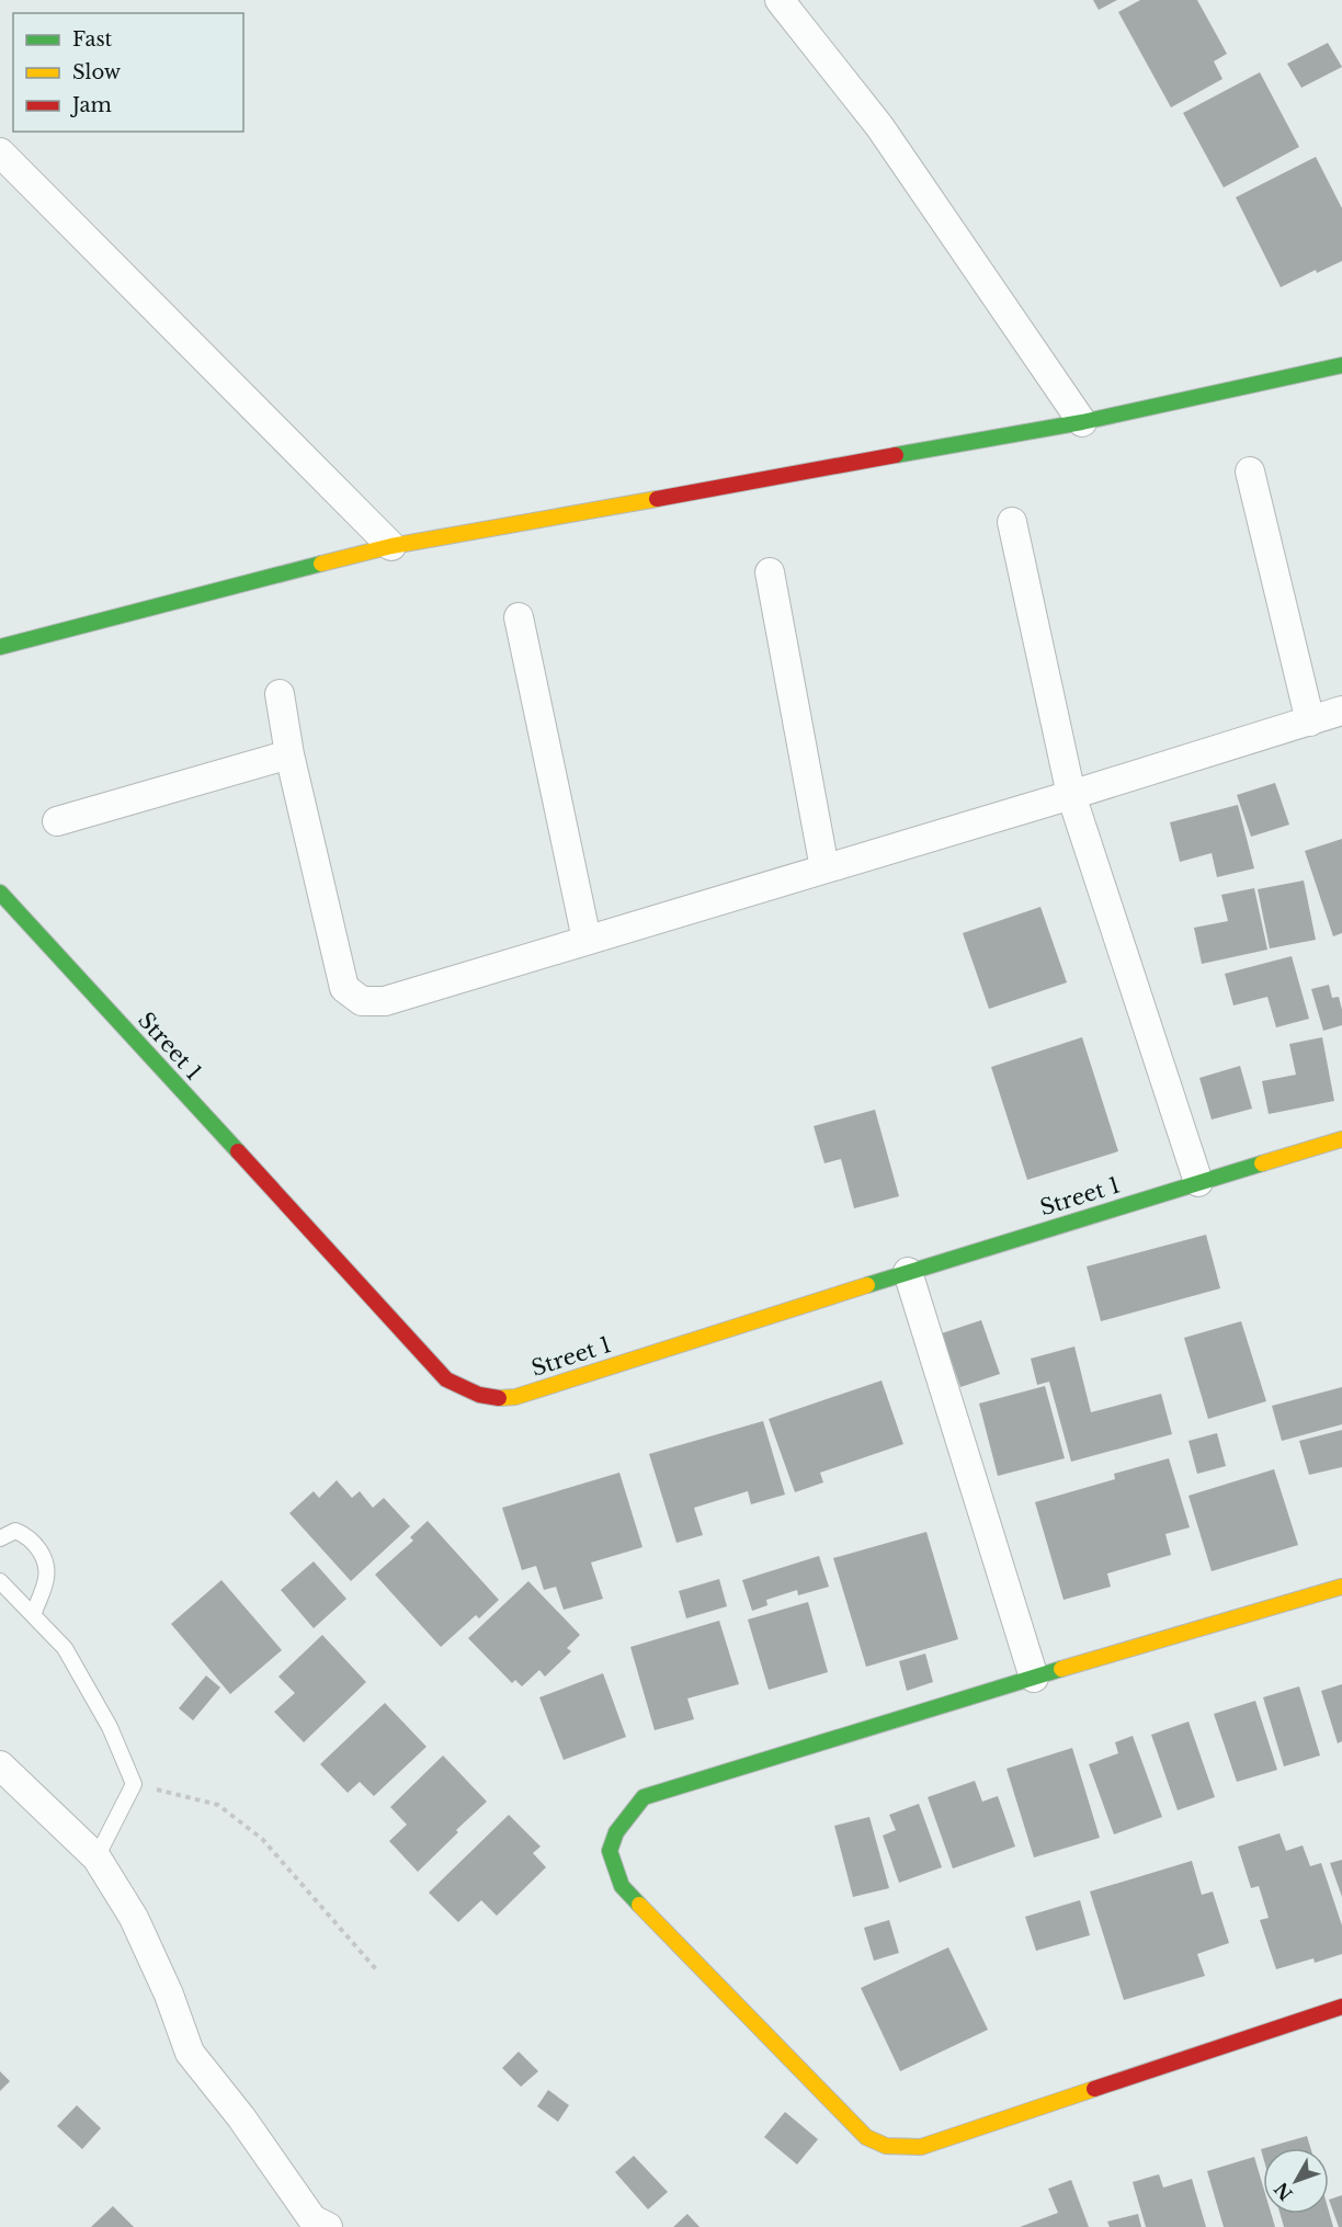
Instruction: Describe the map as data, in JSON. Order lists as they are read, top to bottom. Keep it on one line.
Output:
{"streets":{"street":["Street 1"]},"legend":["Fast","Slow","Jam"],"north":"bottom left"}
